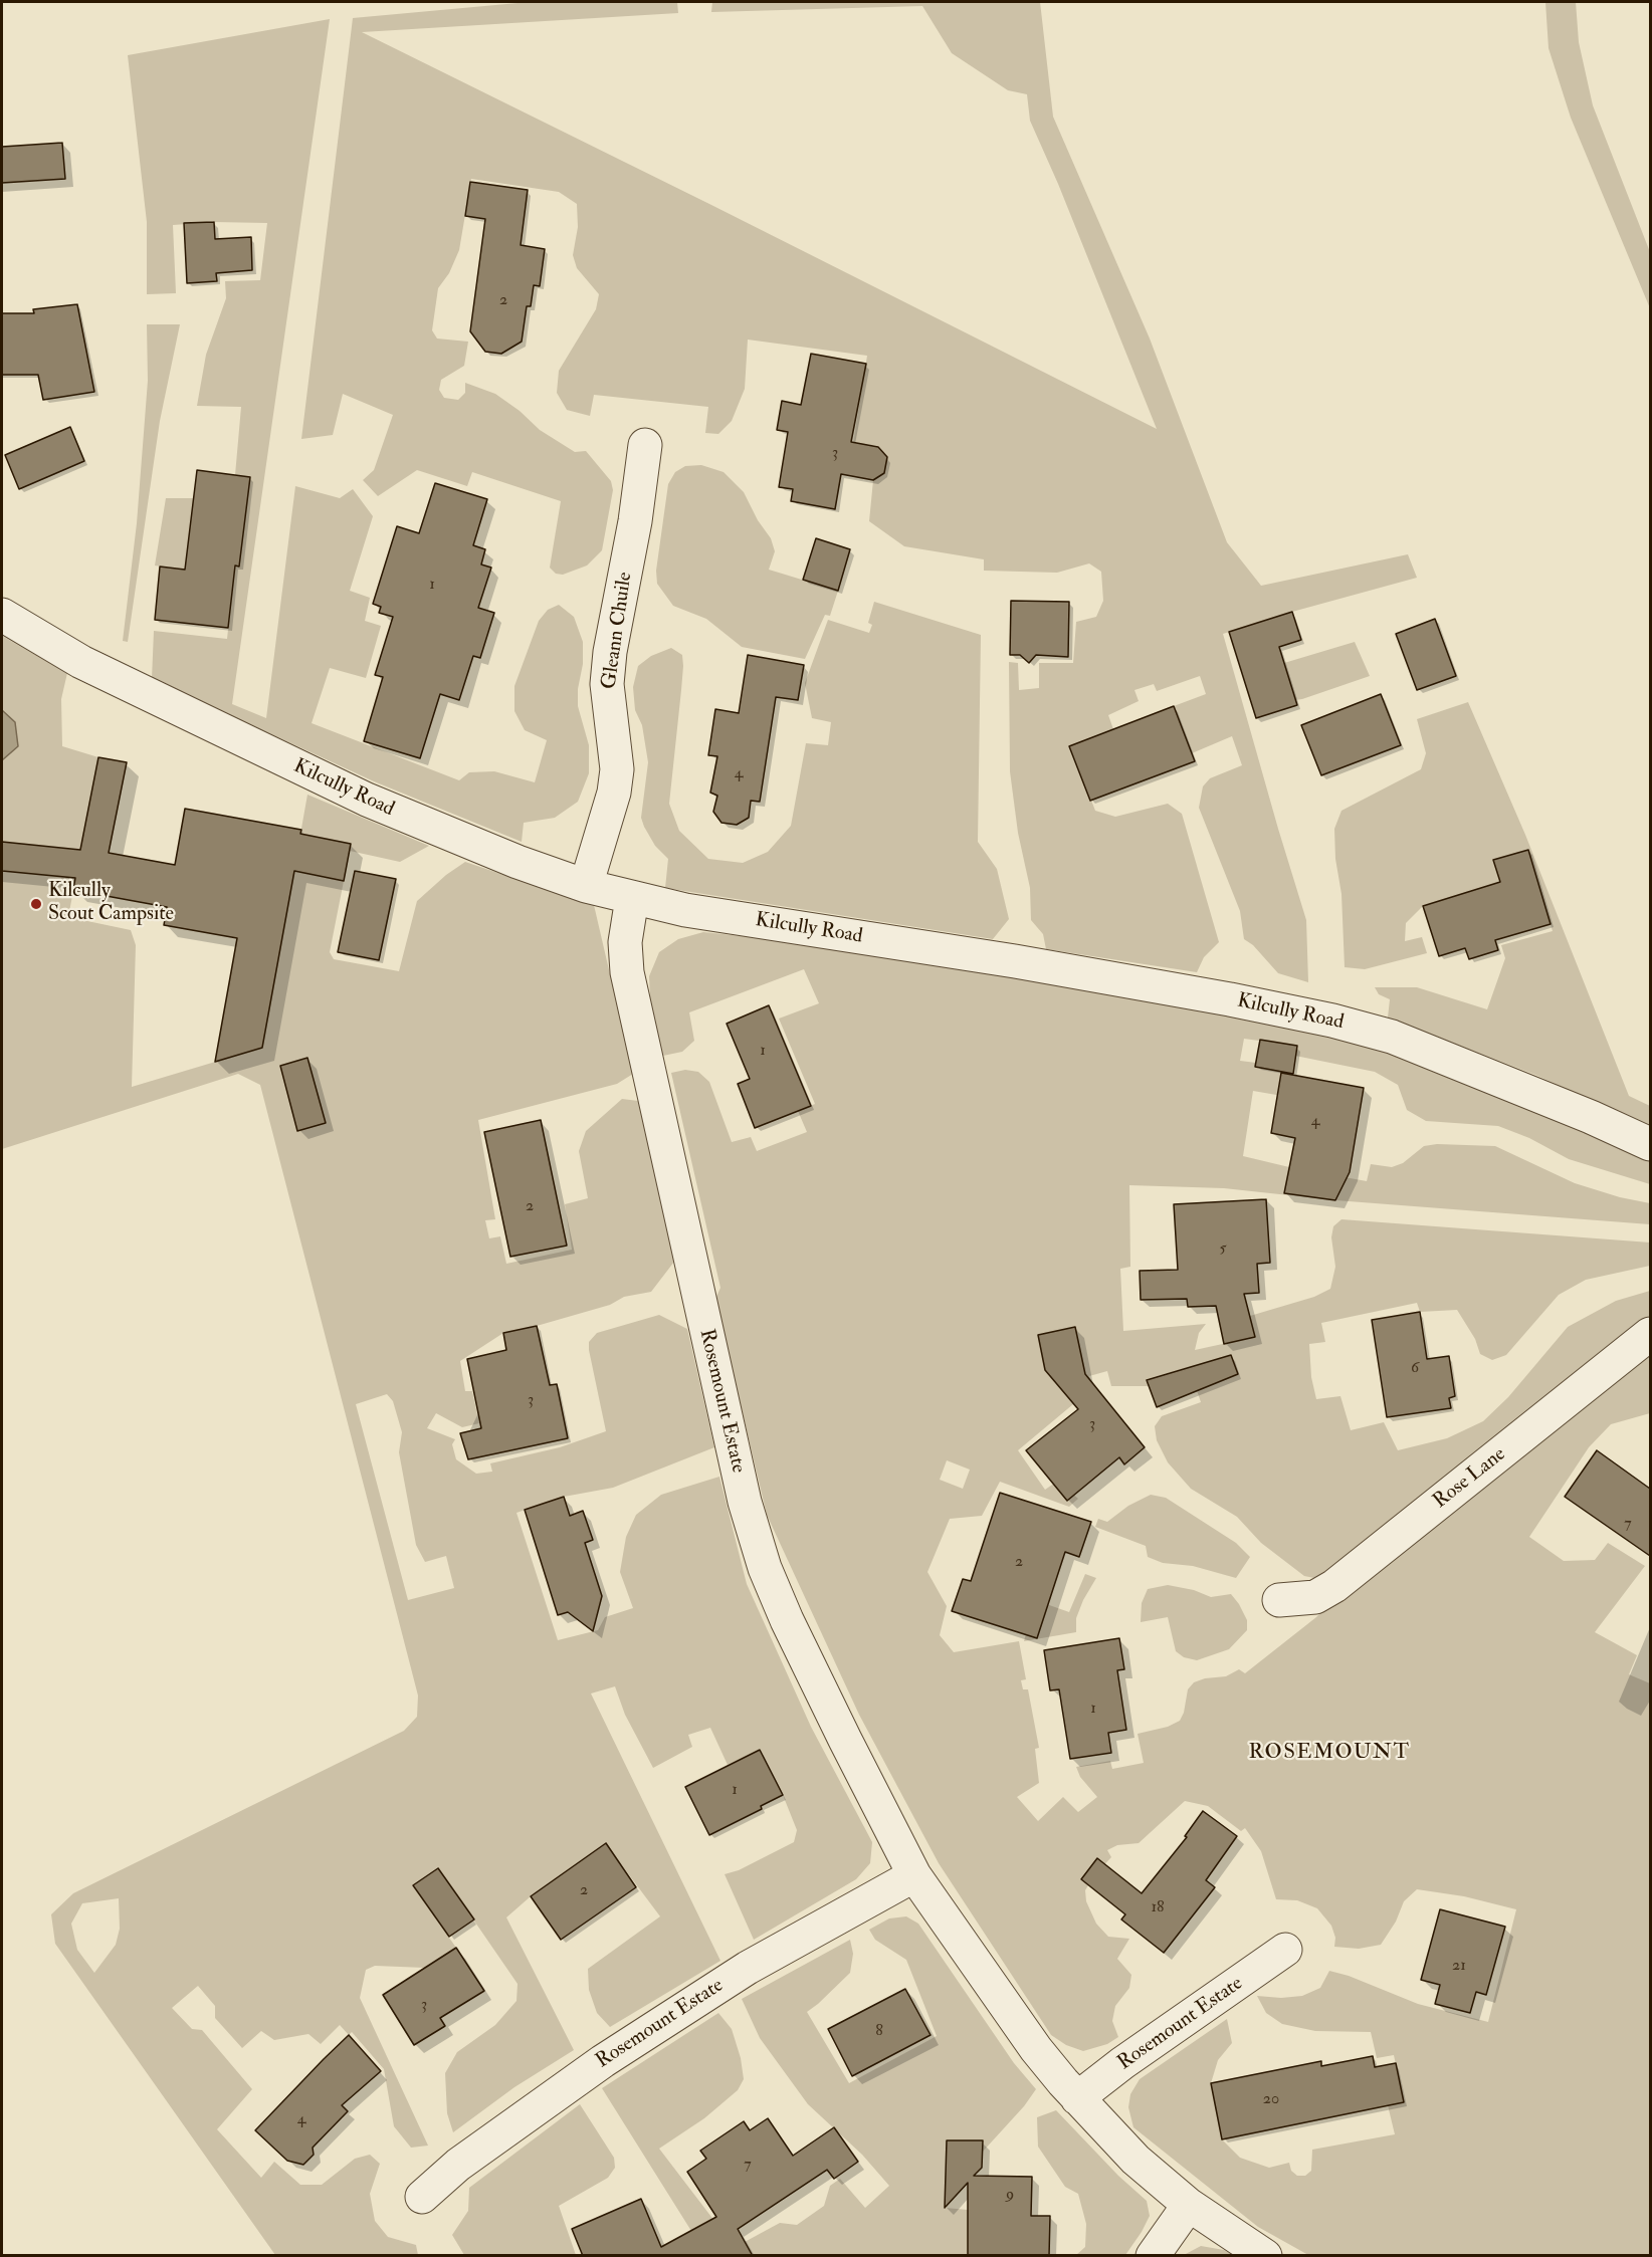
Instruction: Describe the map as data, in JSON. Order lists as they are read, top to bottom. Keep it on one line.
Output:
{"streets":{"street":["Gleann Chuile","Kilcully Road","Rosemount Estate","Rose Lane"]},"crossings":[["Gleann Chuile","Kilcully Road"],["Kilcully Road","Rosemount Estate"]],"districts":["ROSEMOUNT"],"places":["Kilcully Scout Campsite"],"house_numbers":["2","3","1","4","1","4","2","5","6","3","3","7","2","1","1","2","18","21","3","8","20","4","7","9"]}
